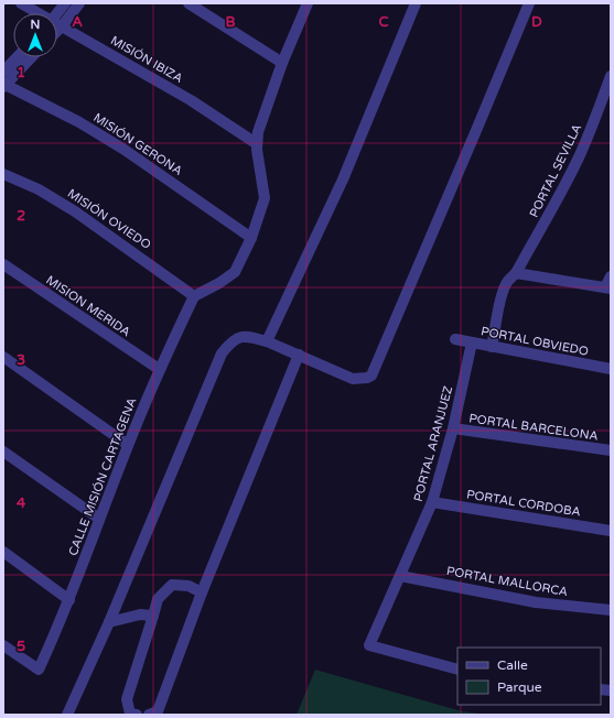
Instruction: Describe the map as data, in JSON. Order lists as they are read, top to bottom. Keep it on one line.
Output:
{"streets":{"street":["MISIÓN IBIZA","MISIÓN GERONA","PORTAL SEVILLA","MISIÓN OVIEDO","MISION MERIDA","PORTAL OBVIEDO","PORTAL BARCELONA","PORTAL ARANJUEZ","CALLE MISIÓN CARTAGENA","PORTAL CORDOBA","PORTAL MALLORCA"]},"crossings":[["PORTAL SEVILLA","PORTAL OBVIEDO"],["MISIÓN OVIEDO","CALLE MISIÓN CARTAGENA"],["MISION MERIDA","CALLE MISIÓN CARTAGENA"],["PORTAL OBVIEDO","PORTAL ARANJUEZ"],["PORTAL BARCELONA","PORTAL ARANJUEZ"],["PORTAL ARANJUEZ","PORTAL CORDOBA"],["PORTAL ARANJUEZ","PORTAL MALLORCA"]],"legend":["Calle","Parque"],"north":"top","grid":{"columns":["A","B","C","D"],"rows":["1","2","3","4","5"]}}
